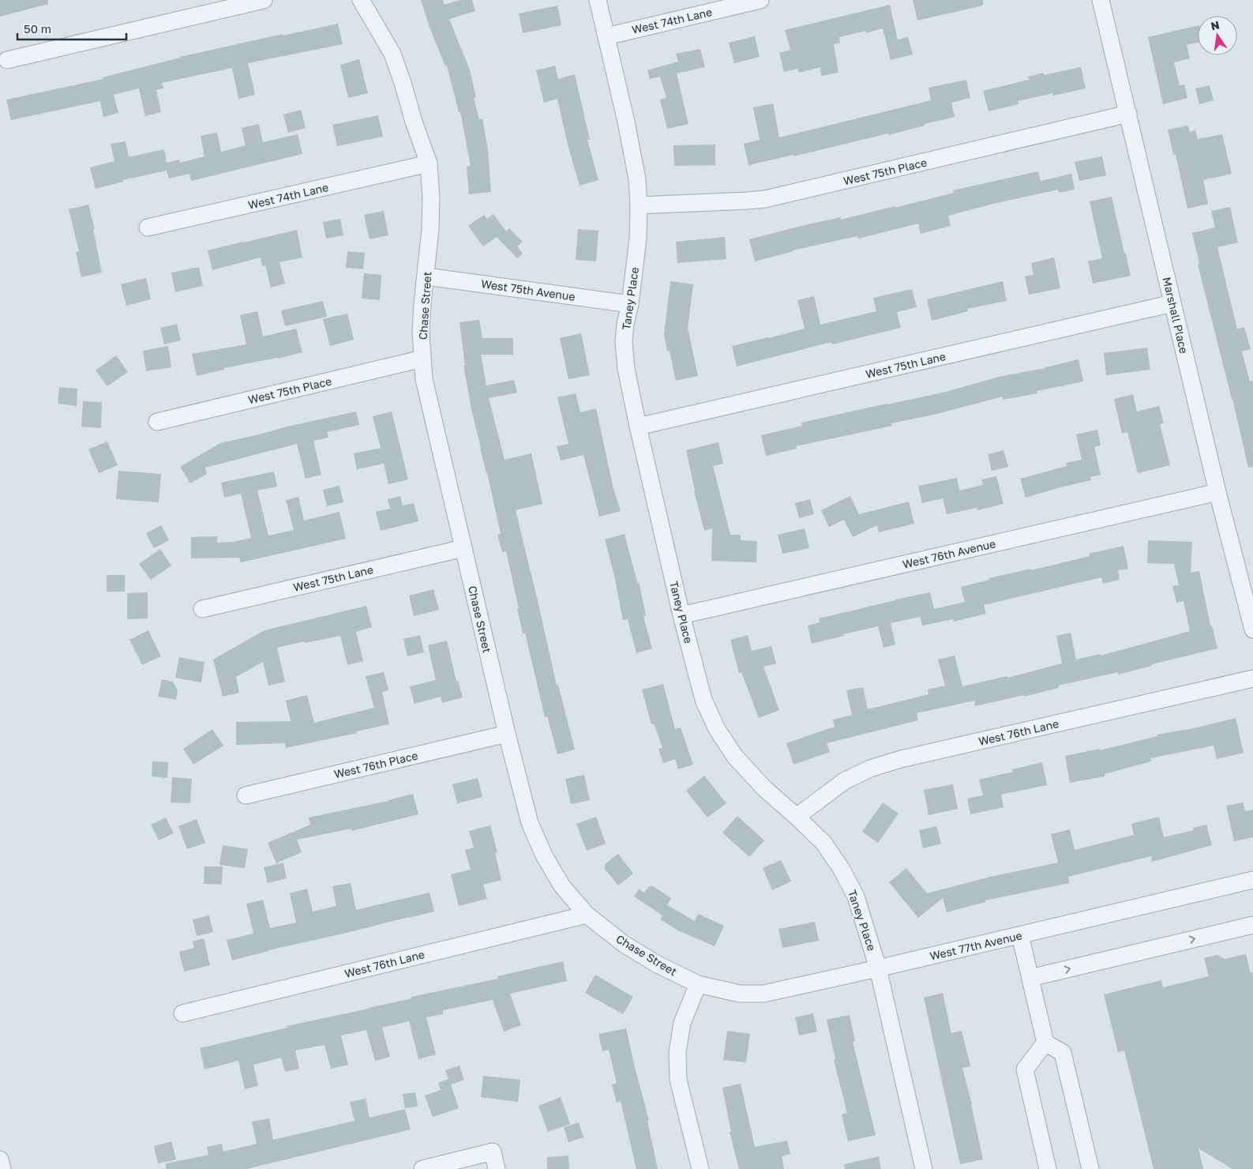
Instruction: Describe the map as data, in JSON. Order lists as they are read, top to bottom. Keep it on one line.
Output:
{"streets":{"street":["West 74th Lane","West 75th Place","West 75th Avenue","Taney Place","Chase Street","Marshall Place","West 75th Lane","West 76th Avenue","West 76th Lane","West 76th Place","West 77th Avenue"]},"crossings":[["West 74th Lane","Taney Place"],["West 74th Lane","Chase Street"],["West 75th Place","Taney Place"],["West 75th Place","Chase Street"],["West 75th Place","Marshall Place"],["West 75th Avenue","Taney Place"],["West 75th Avenue","Chase Street"],["Taney Place","West 75th Lane"],["Taney Place","West 76th Avenue"],["Taney Place","West 76th Lane"],["Taney Place","West 77th Avenue"],["Chase Street","West 75th Lane"],["Chase Street","West 76th Lane"],["Chase Street","West 76th Place"],["Chase Street","West 77th Avenue"],["Marshall Place","West 75th Lane"],["Marshall Place","West 76th Avenue"]],"scale_bar":"50 m","north":"top"}
